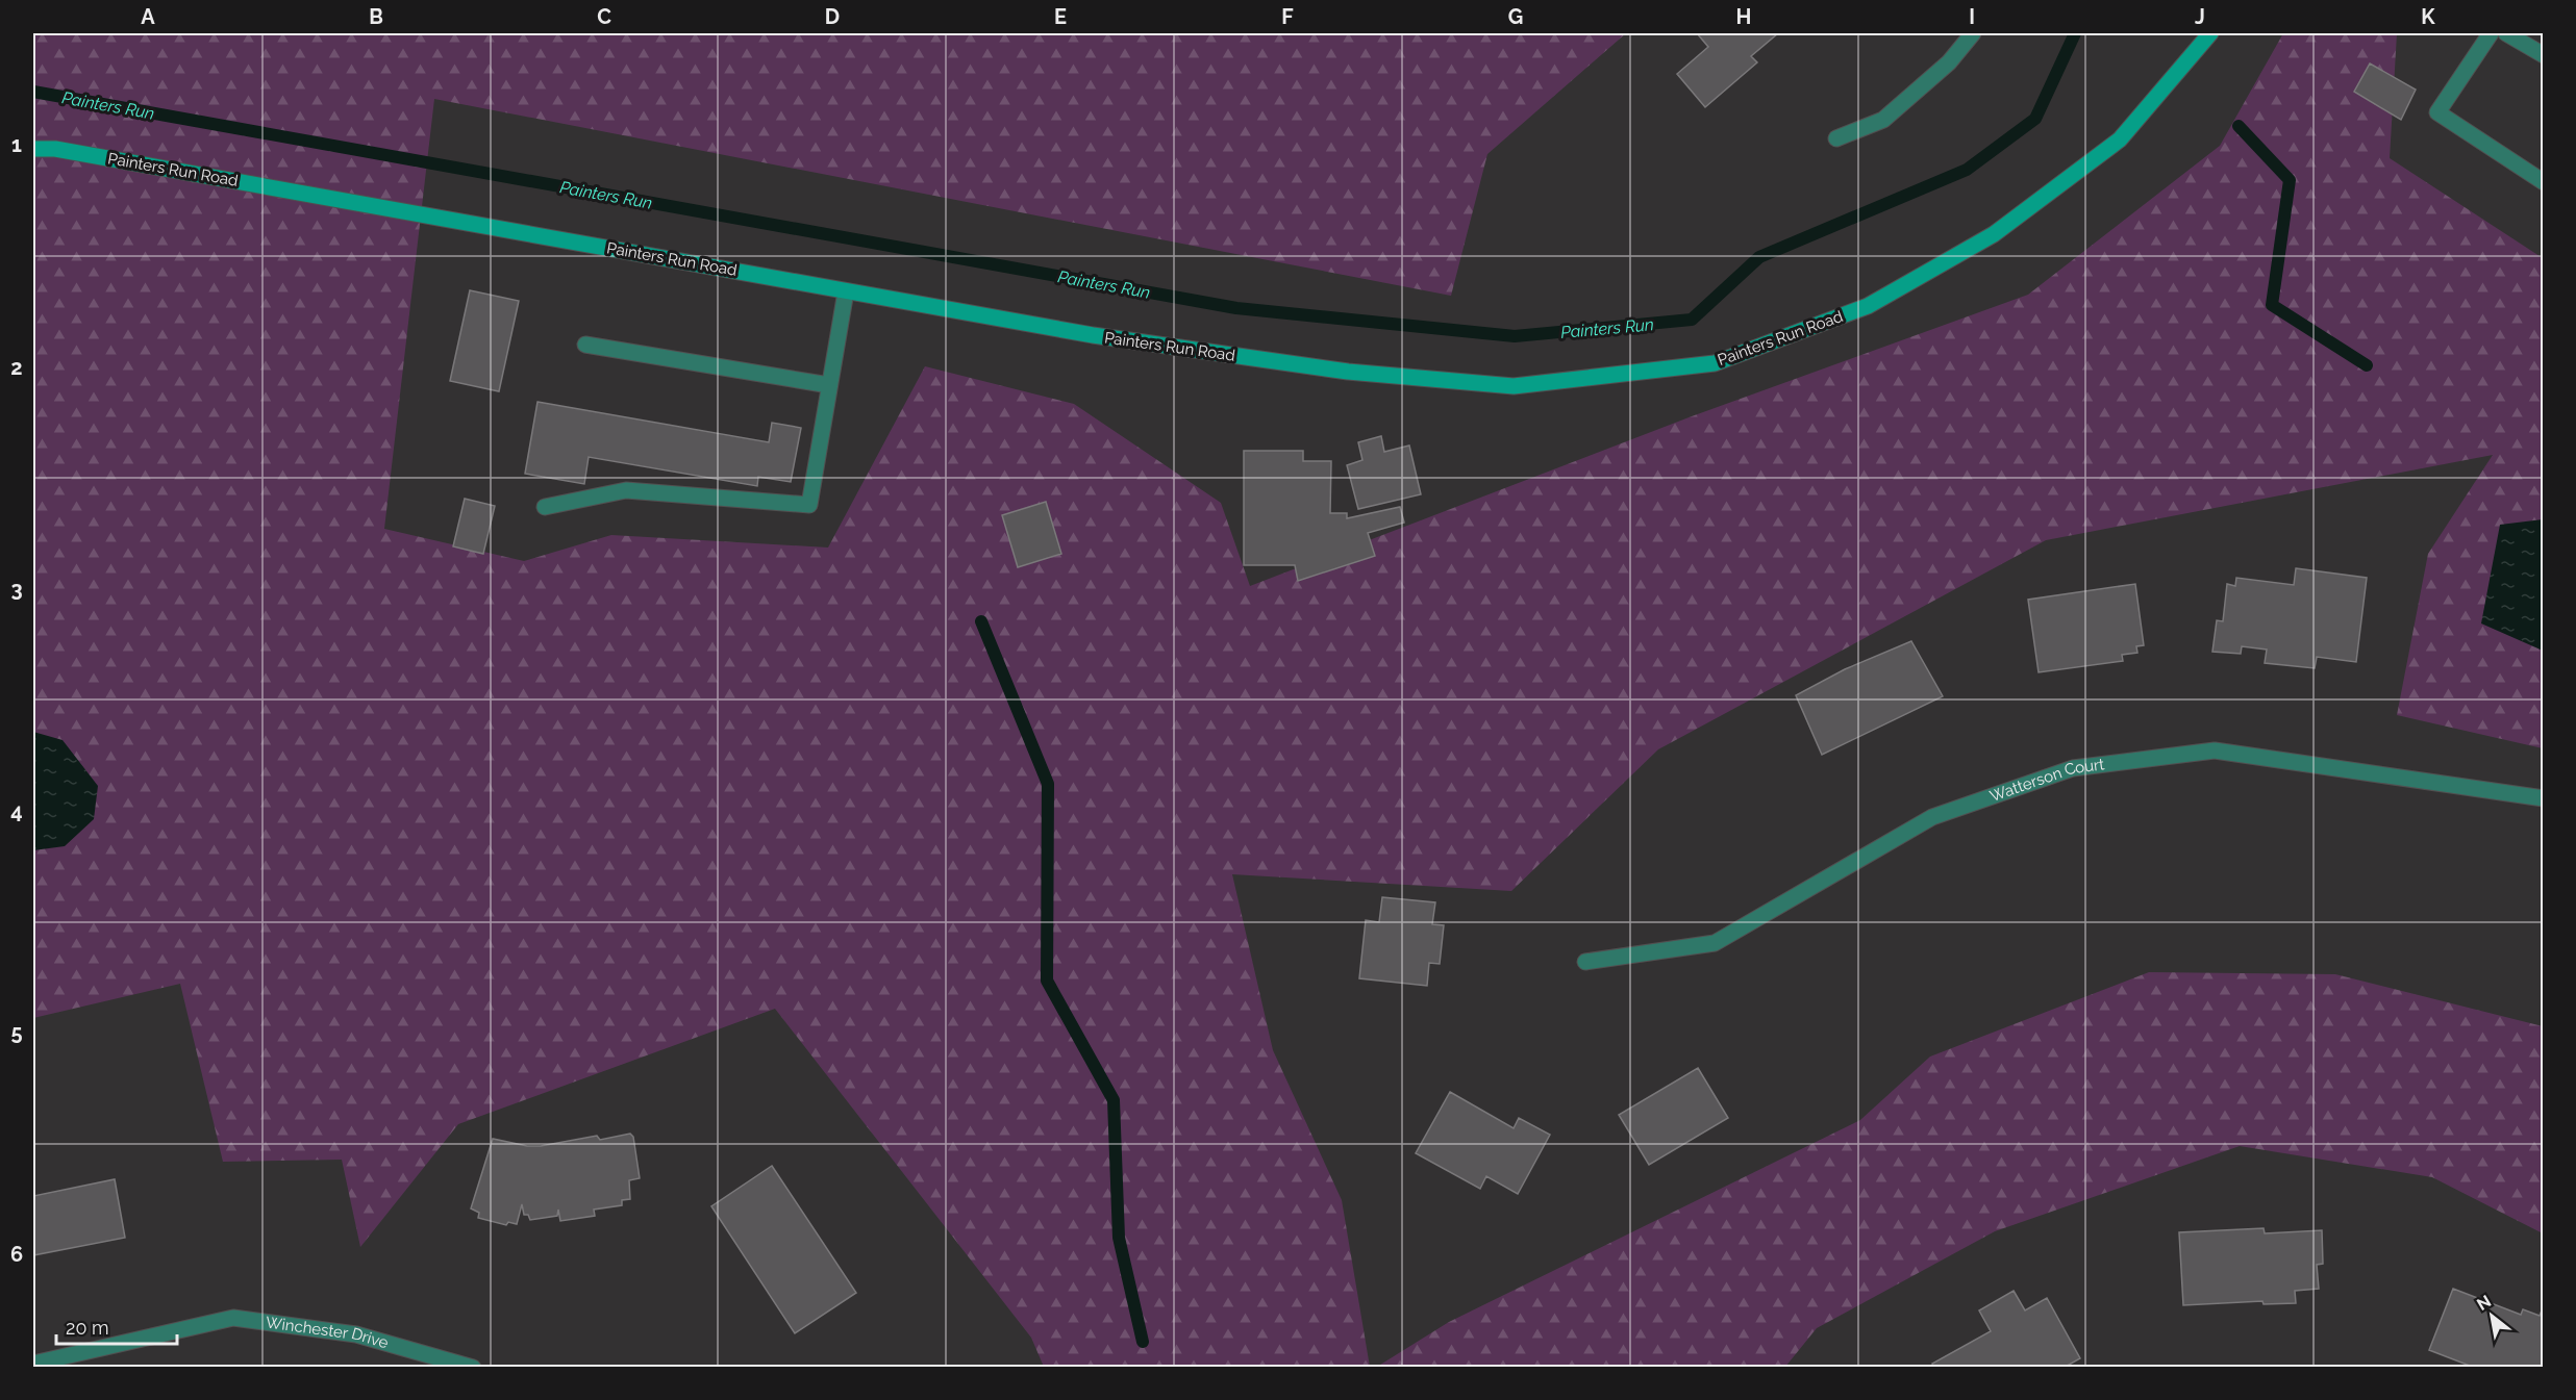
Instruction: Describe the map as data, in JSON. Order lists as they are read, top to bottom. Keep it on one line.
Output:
{"streets":{"street":["Painters Run Road","Watterson Court","Winchester Drive"]},"water":["Painters Run"],"scale_bar":"20 m","north":"top left","grid":{"columns":["A","B","C","D","E","F","G","H","I","J","K"],"rows":["1","2","3","4","5","6"]}}
